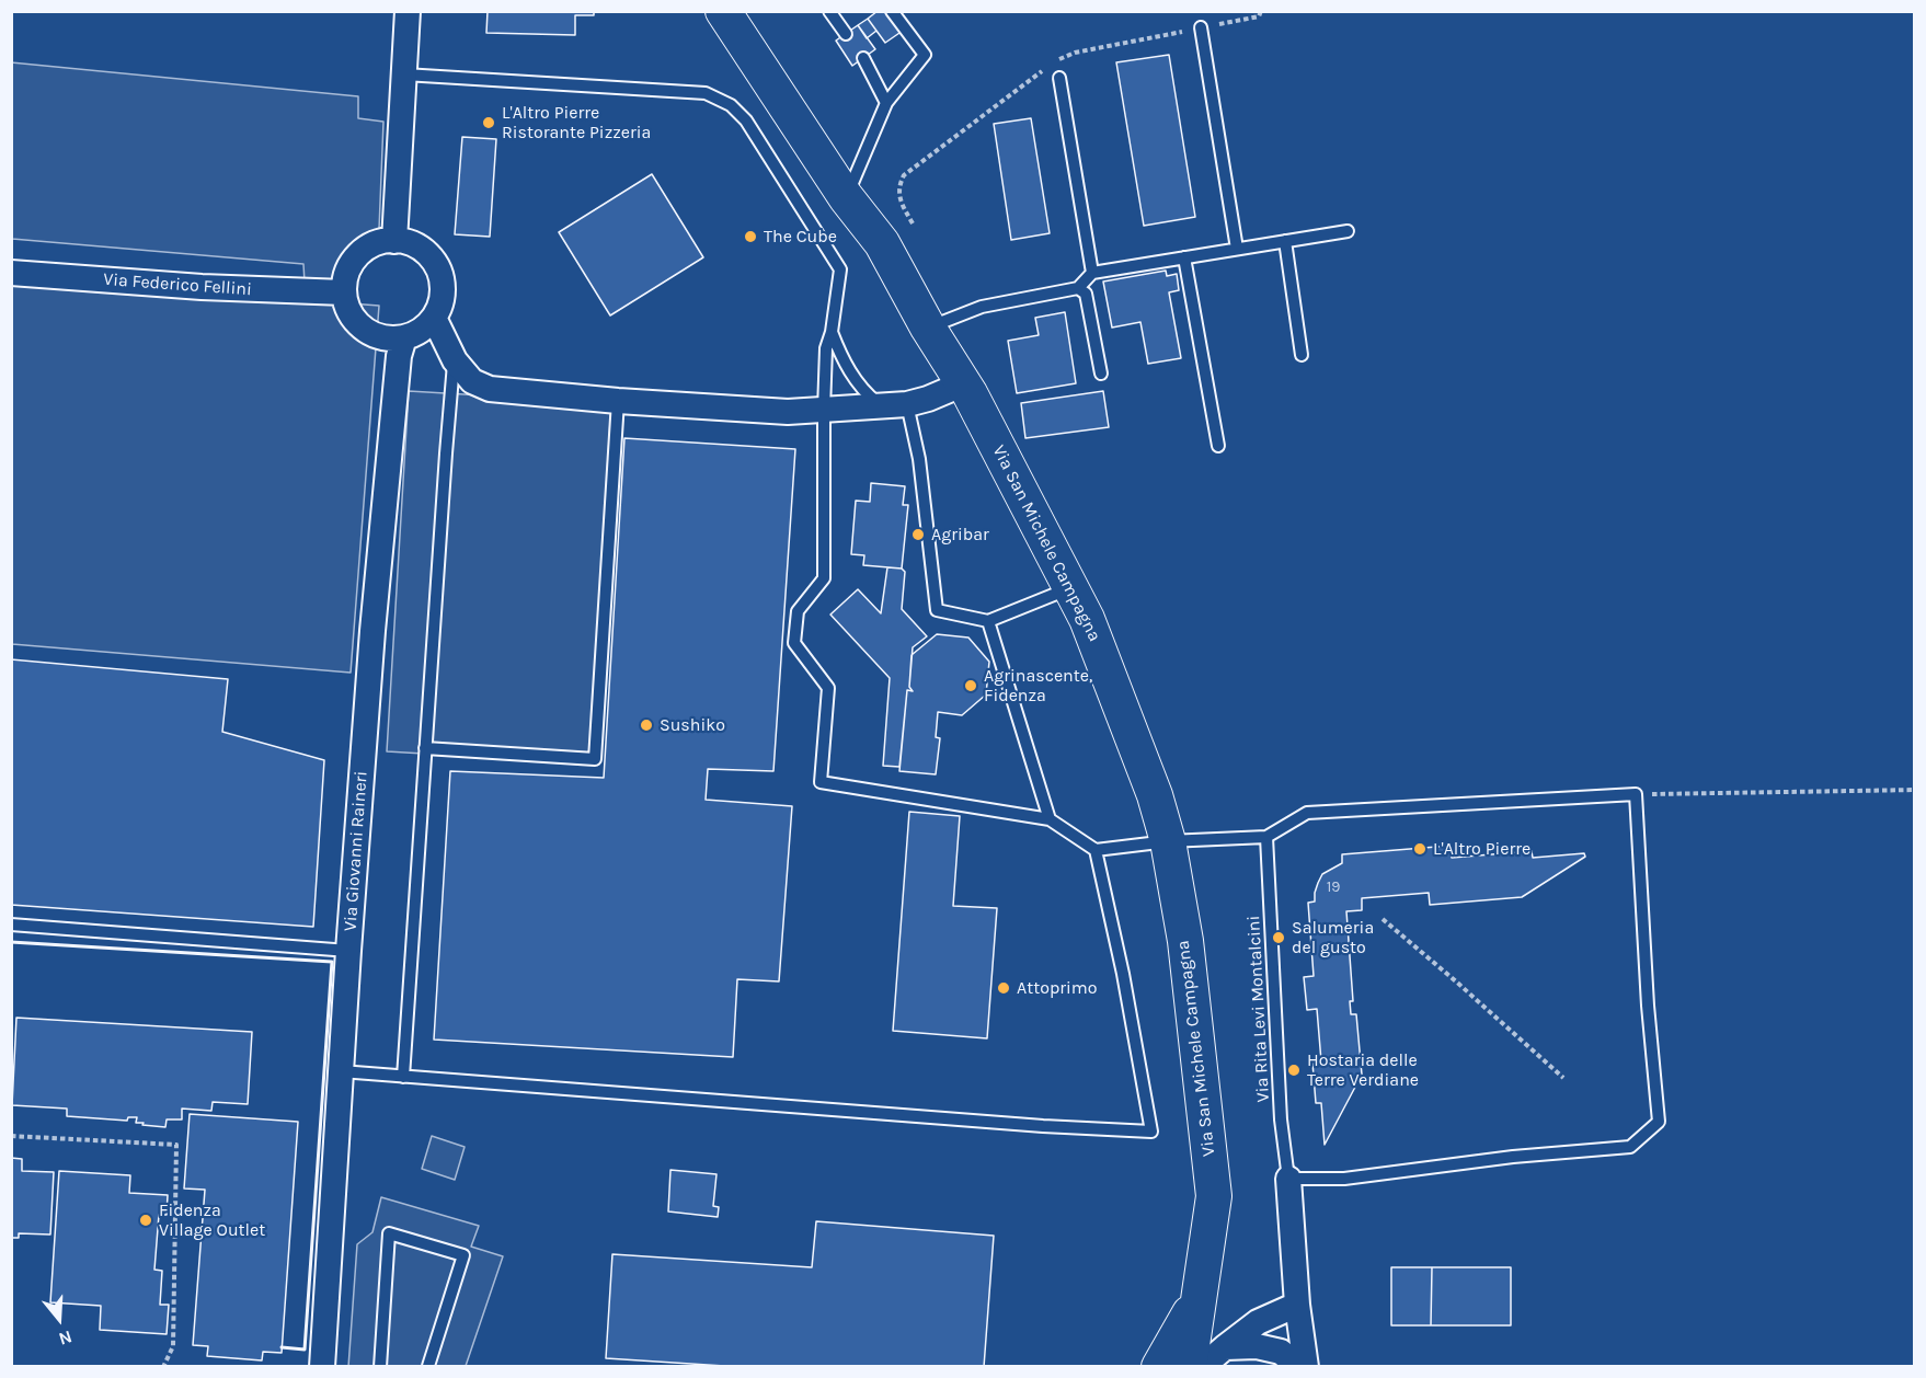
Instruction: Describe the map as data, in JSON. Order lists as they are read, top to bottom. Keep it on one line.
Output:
{"streets":{"main road":["Via San Michele Campagna"],"street":["Via Federico Fellini","Via Giovanni Raineri"],"lane":["Via Rita Levi Montalcini"]},"crossings":[["Via Federico Fellini","Via Giovanni Raineri"]],"places":["L'Altro Pierre Ristorante Pizzeria","The Cube","Agribar","Agrinascente, Fidenza","Sushiko","L'Altro Pierre","Salumeria del gusto","Attoprimo","Hostaria delle Terre Verdiane","Fidenza Village Outlet"],"house_numbers":["19"],"north":"bottom"}
